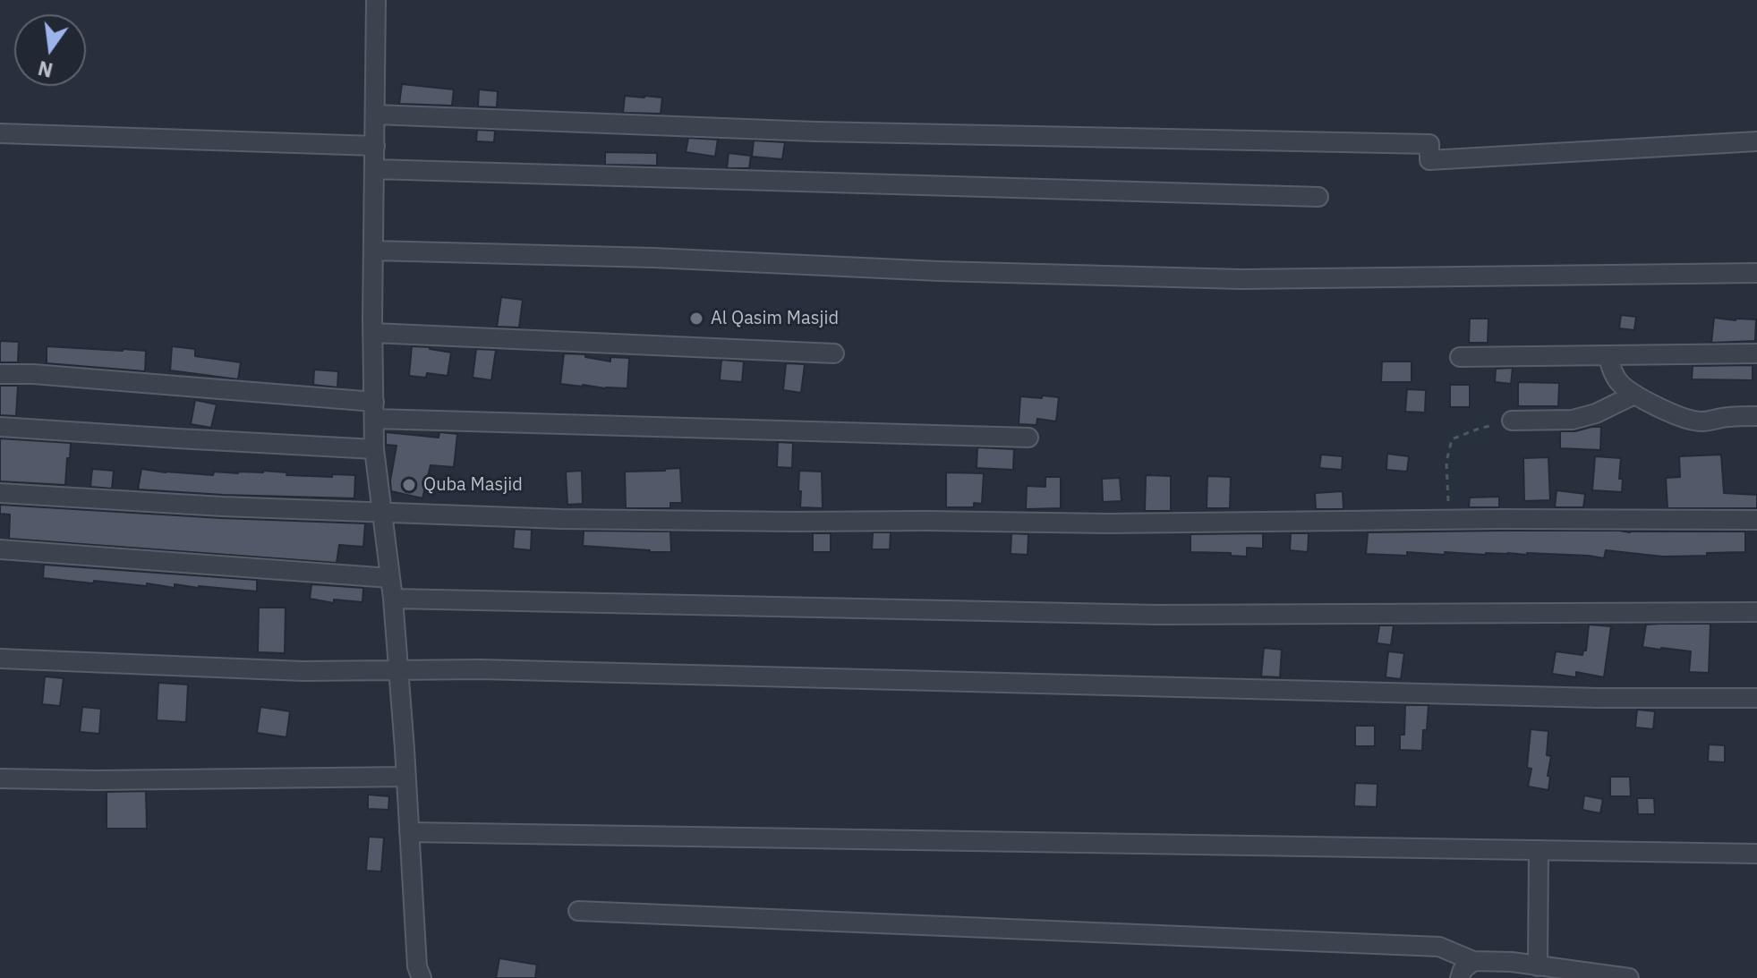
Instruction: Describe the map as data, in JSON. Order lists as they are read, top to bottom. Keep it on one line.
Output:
{"places":["Al Qasim Masjid","Quba Masjid"],"north":"bottom"}
